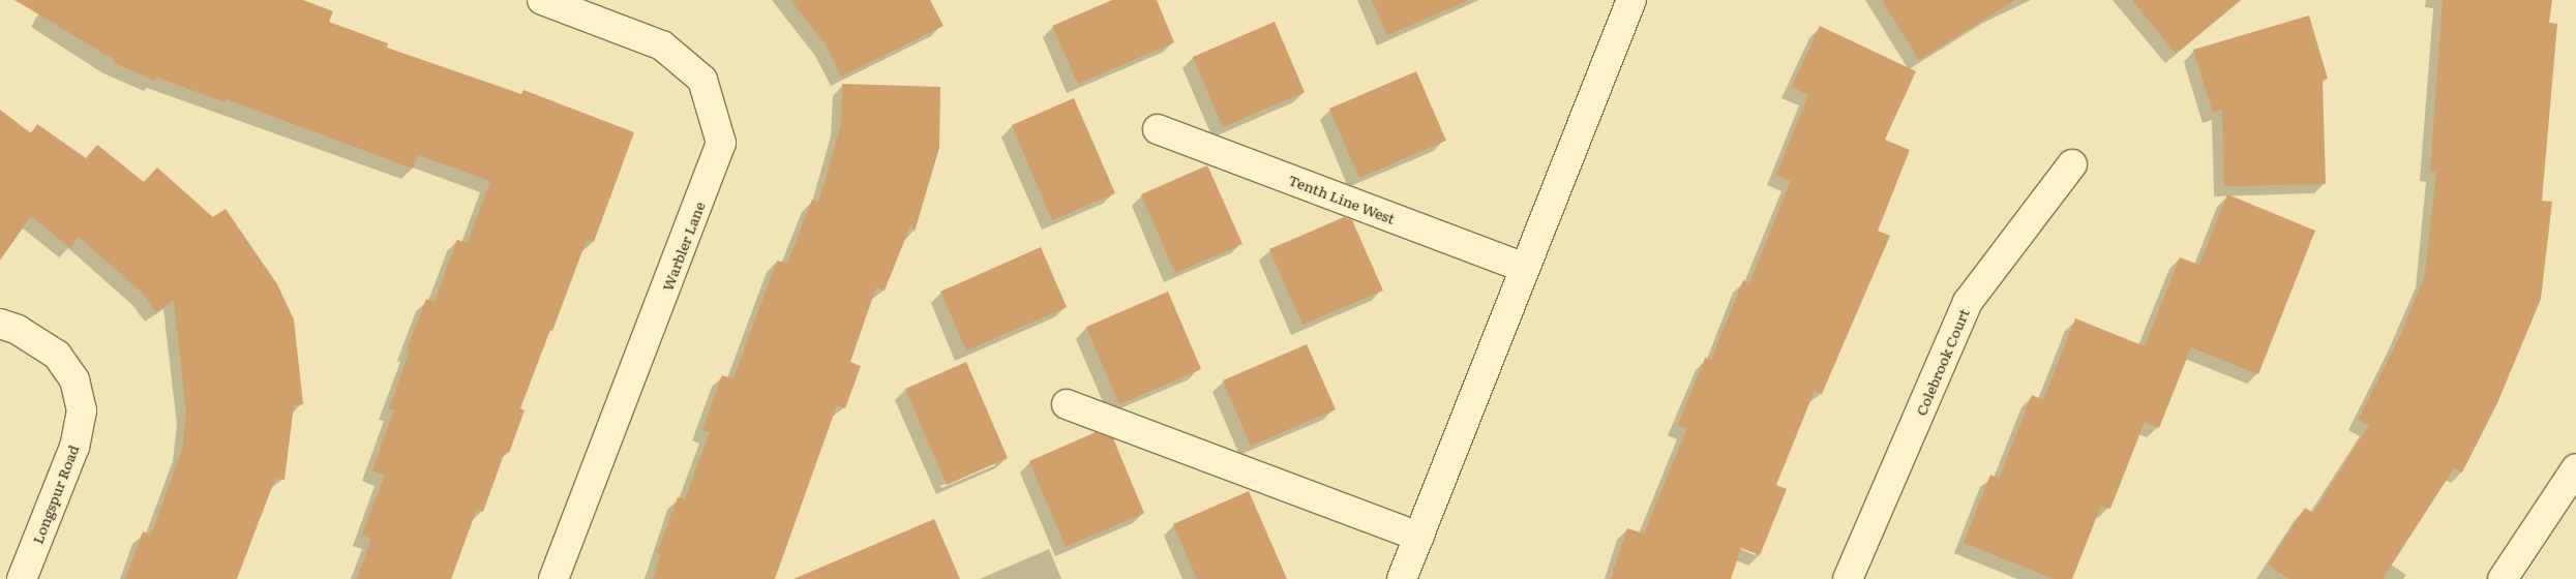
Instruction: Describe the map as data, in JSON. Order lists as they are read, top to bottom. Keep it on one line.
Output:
{"streets":{"street":["Tenth Line West","Warbler Lane","Colebrook Court","Longspur Road"]}}
